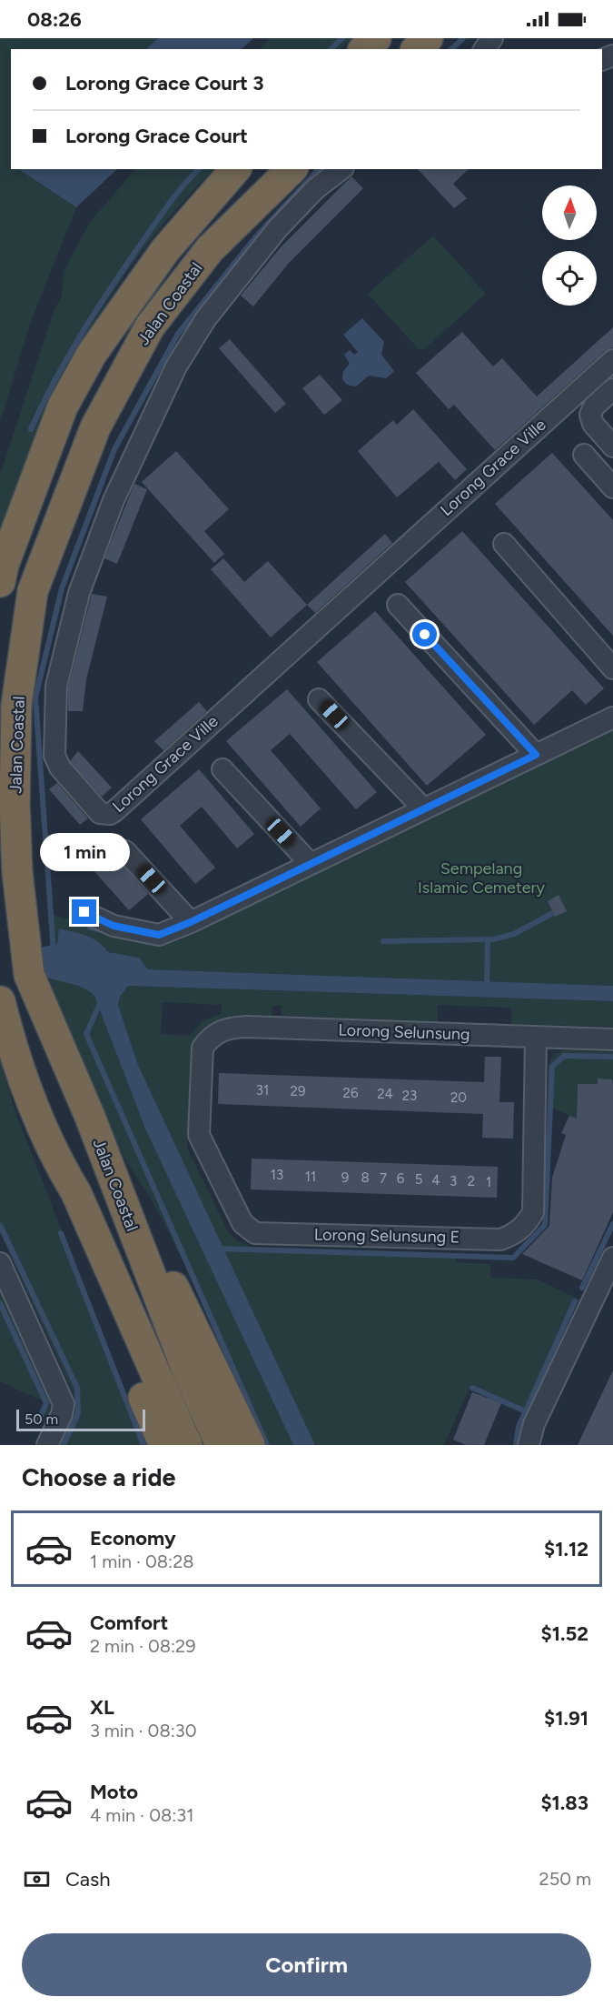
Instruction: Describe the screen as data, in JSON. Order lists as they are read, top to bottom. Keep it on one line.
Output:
{"streets":{"highway":["Jalan Coastal"],"street":["Lorong Grace Ville","Lorong Selunsung","Lorong Selunsung E"]},"crossings":[["Lorong Selunsung","Lorong Selunsung E"]],"parks":["Sempelang Islamic Cemetery"],"house_numbers":["31","29","26","24","23","20","13","11","9","8","7","6","5","4","3","2","1"],"scale_bar":"50 m","north":"top","page":{"status":"08:26","banner":["Lorong Grace Court 3","Lorong Grace Court"],"bubble":"1 min","scale":"50 m","heading":"Choose a ride","list":[{"name":"Economy","note":"1 min · 08:28","value":"$1.12"},{"name":"Comfort","note":"2 min · 08:29","value":"$1.52"},{"name":"XL","note":"3 min · 08:30","value":"$1.91"},{"name":"Moto","note":"4 min · 08:31","value":"$1.83"}],"pay":["Cash","250 m"],"buttons":"Confirm"}}
